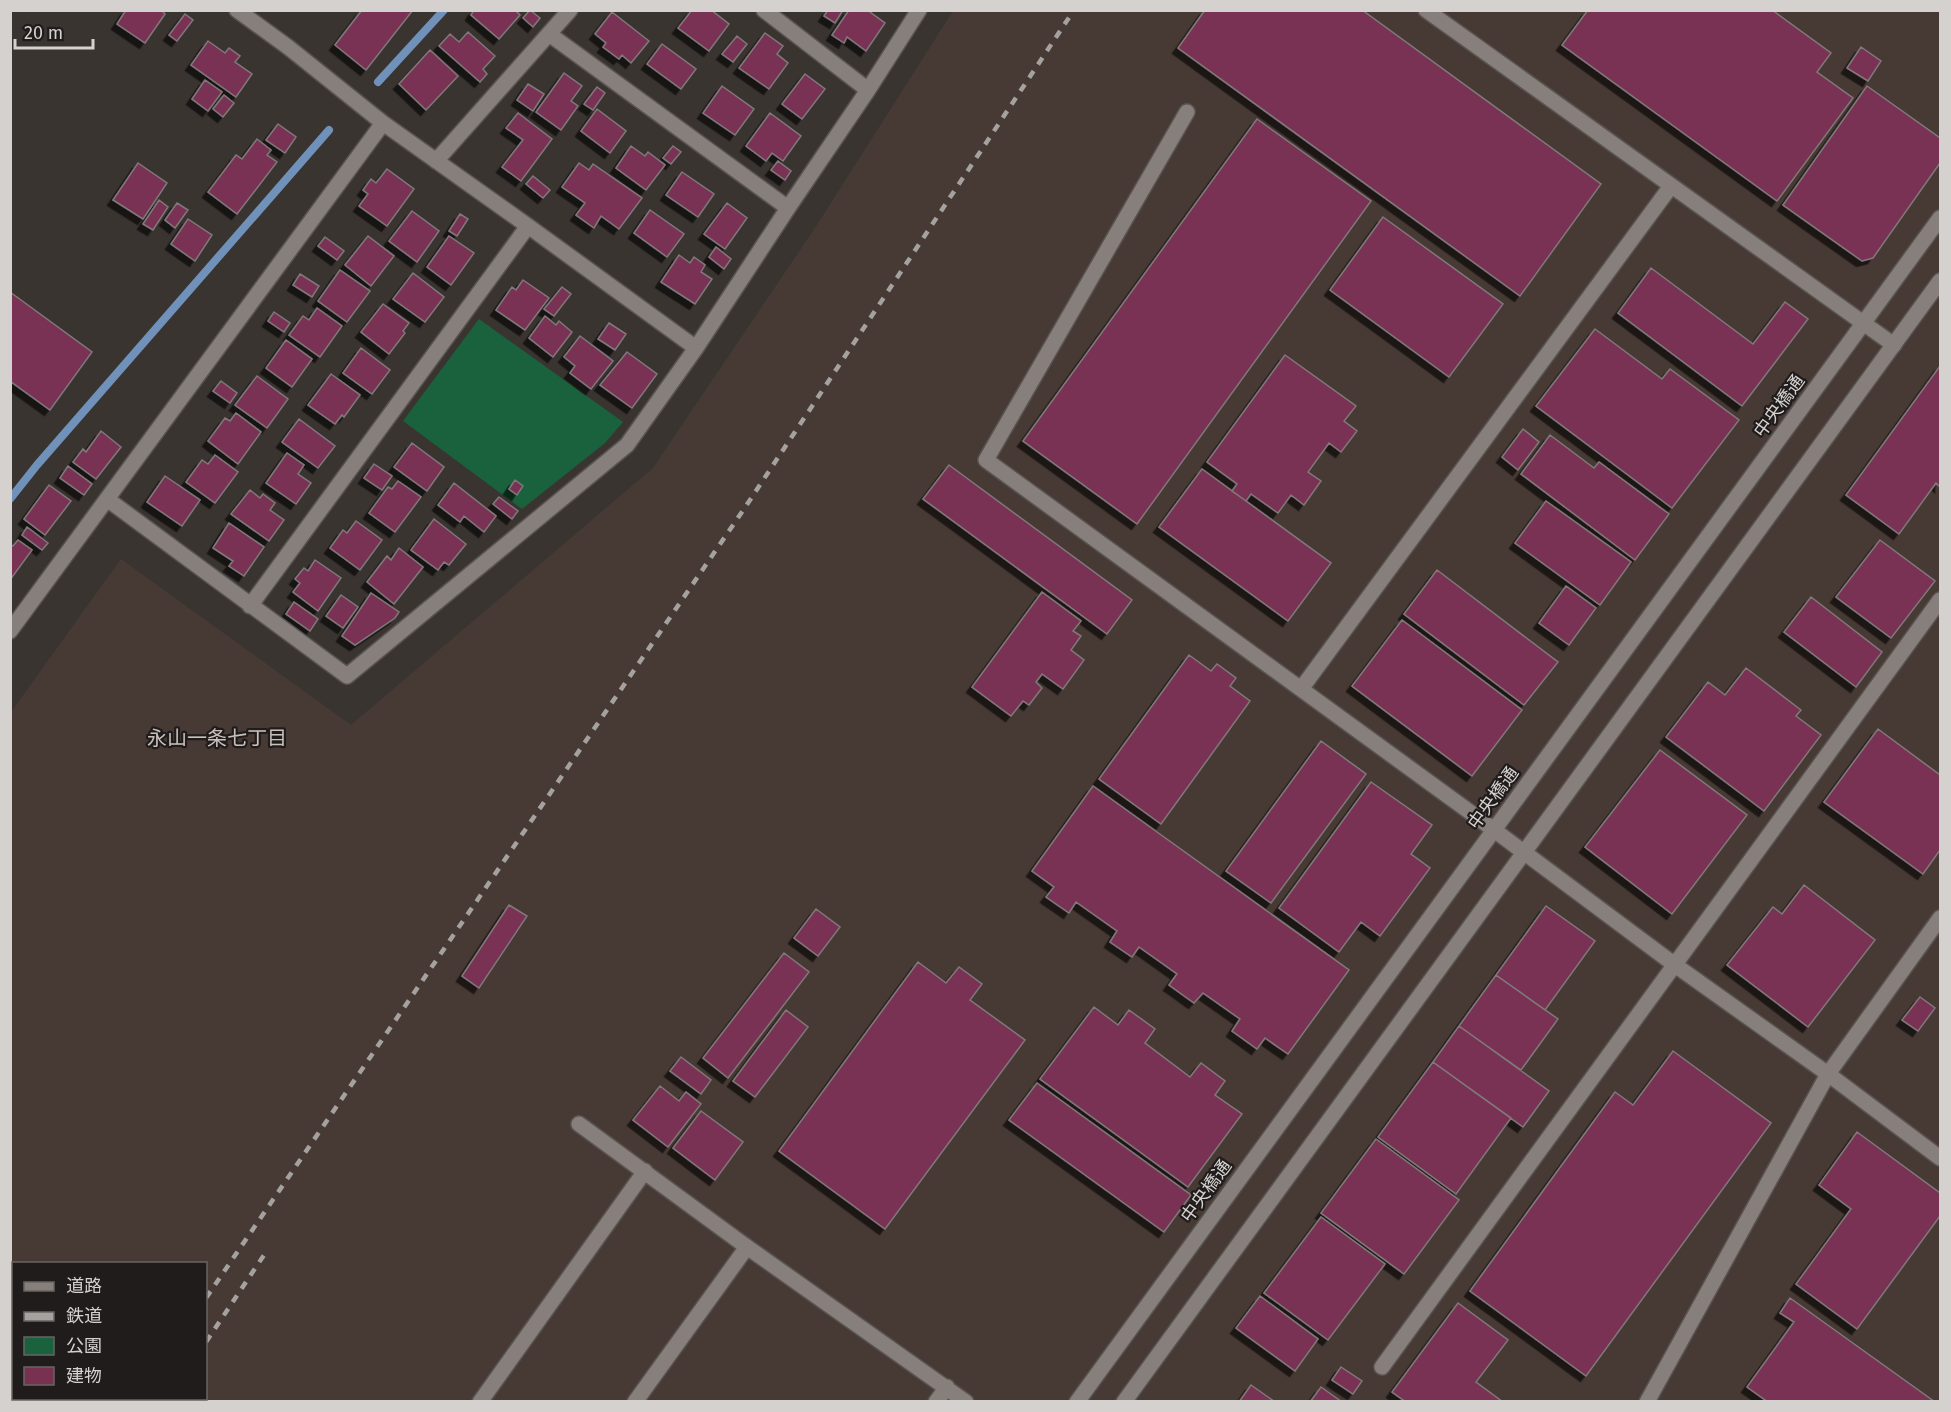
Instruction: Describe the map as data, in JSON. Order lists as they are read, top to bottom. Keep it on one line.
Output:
{"streets":{"street":["中央橋通"]},"districts":["永山一条七丁目"],"legend":["道路","鉄道","公園","建物"],"scale_bar":"20 m"}
